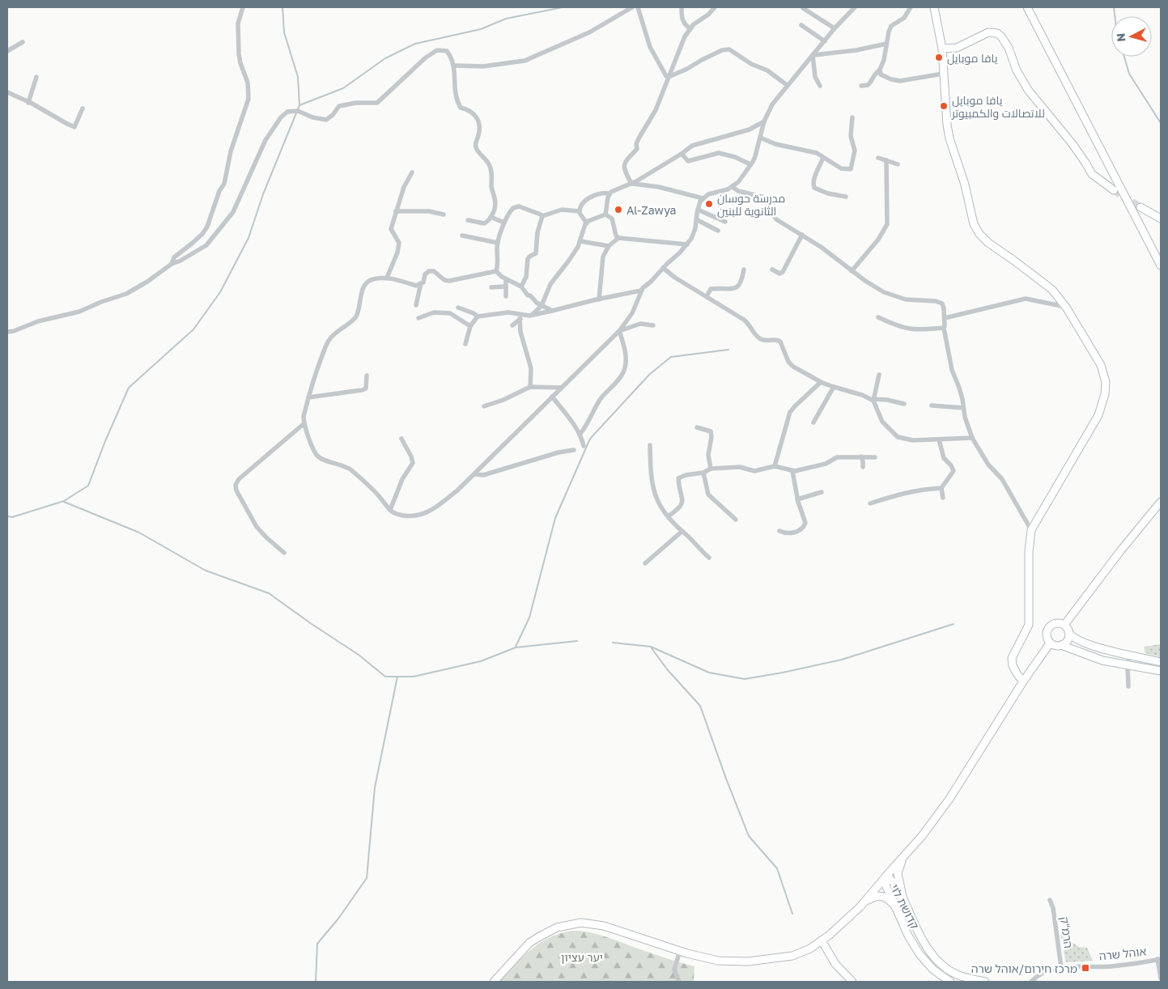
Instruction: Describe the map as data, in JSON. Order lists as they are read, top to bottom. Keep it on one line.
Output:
{"streets":{"main road":["קדושת לוי"],"street":["הרמ\"ק","אוהל שרה"]},"crossings":[["הרמ\"ק","אוהל שרה"]],"parks":["יער עציון"],"places":{"other":["يافا موبايل","يافا موبايل للاتصالات والكمبيوتر","مدرسة حوسان الثانوية للبنين","Al-Zawya"],"transit":["מרכז חירום/אוהל שרה"]},"north":"left"}
